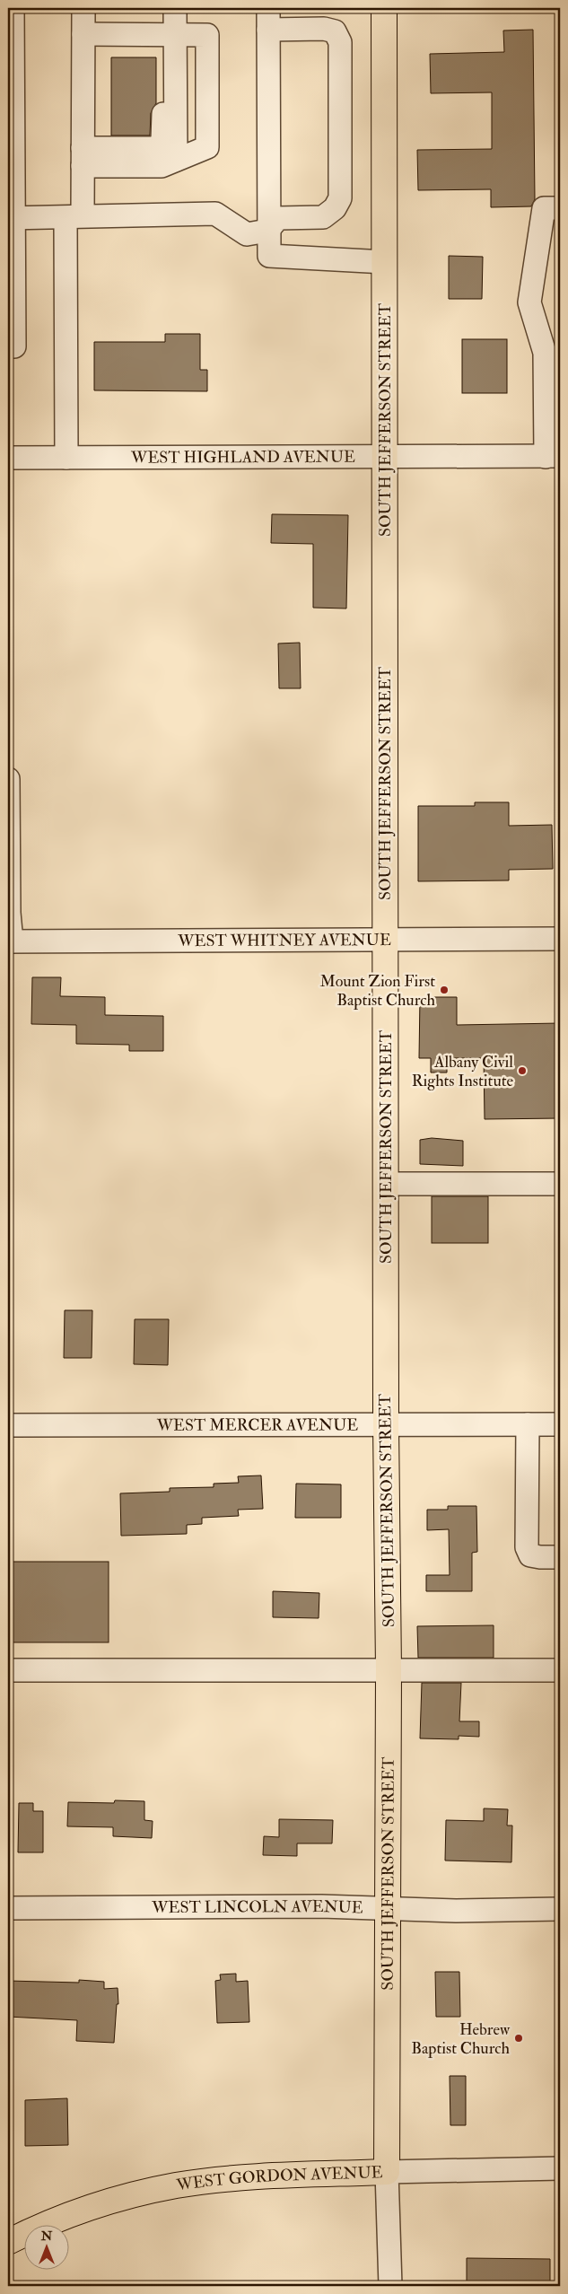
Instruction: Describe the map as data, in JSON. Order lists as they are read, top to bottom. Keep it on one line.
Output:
{"streets":{"main road":["SOUTH JEFFERSON STREET","WEST GORDON AVENUE"],"street":["WEST HIGHLAND AVENUE","WEST WHITNEY AVENUE","WEST MERCER AVENUE","WEST LINCOLN AVENUE"]},"crossings":[["SOUTH JEFFERSON STREET","WEST HIGHLAND AVENUE"],["SOUTH JEFFERSON STREET","WEST WHITNEY AVENUE"],["SOUTH JEFFERSON STREET","WEST MERCER AVENUE"],["SOUTH JEFFERSON STREET","WEST LINCOLN AVENUE"],["SOUTH JEFFERSON STREET","WEST GORDON AVENUE"]],"places":["Mount Zion First Baptist Church","Albany Civil Rights Institute","Hebrew Baptist Church"],"north":"top"}
